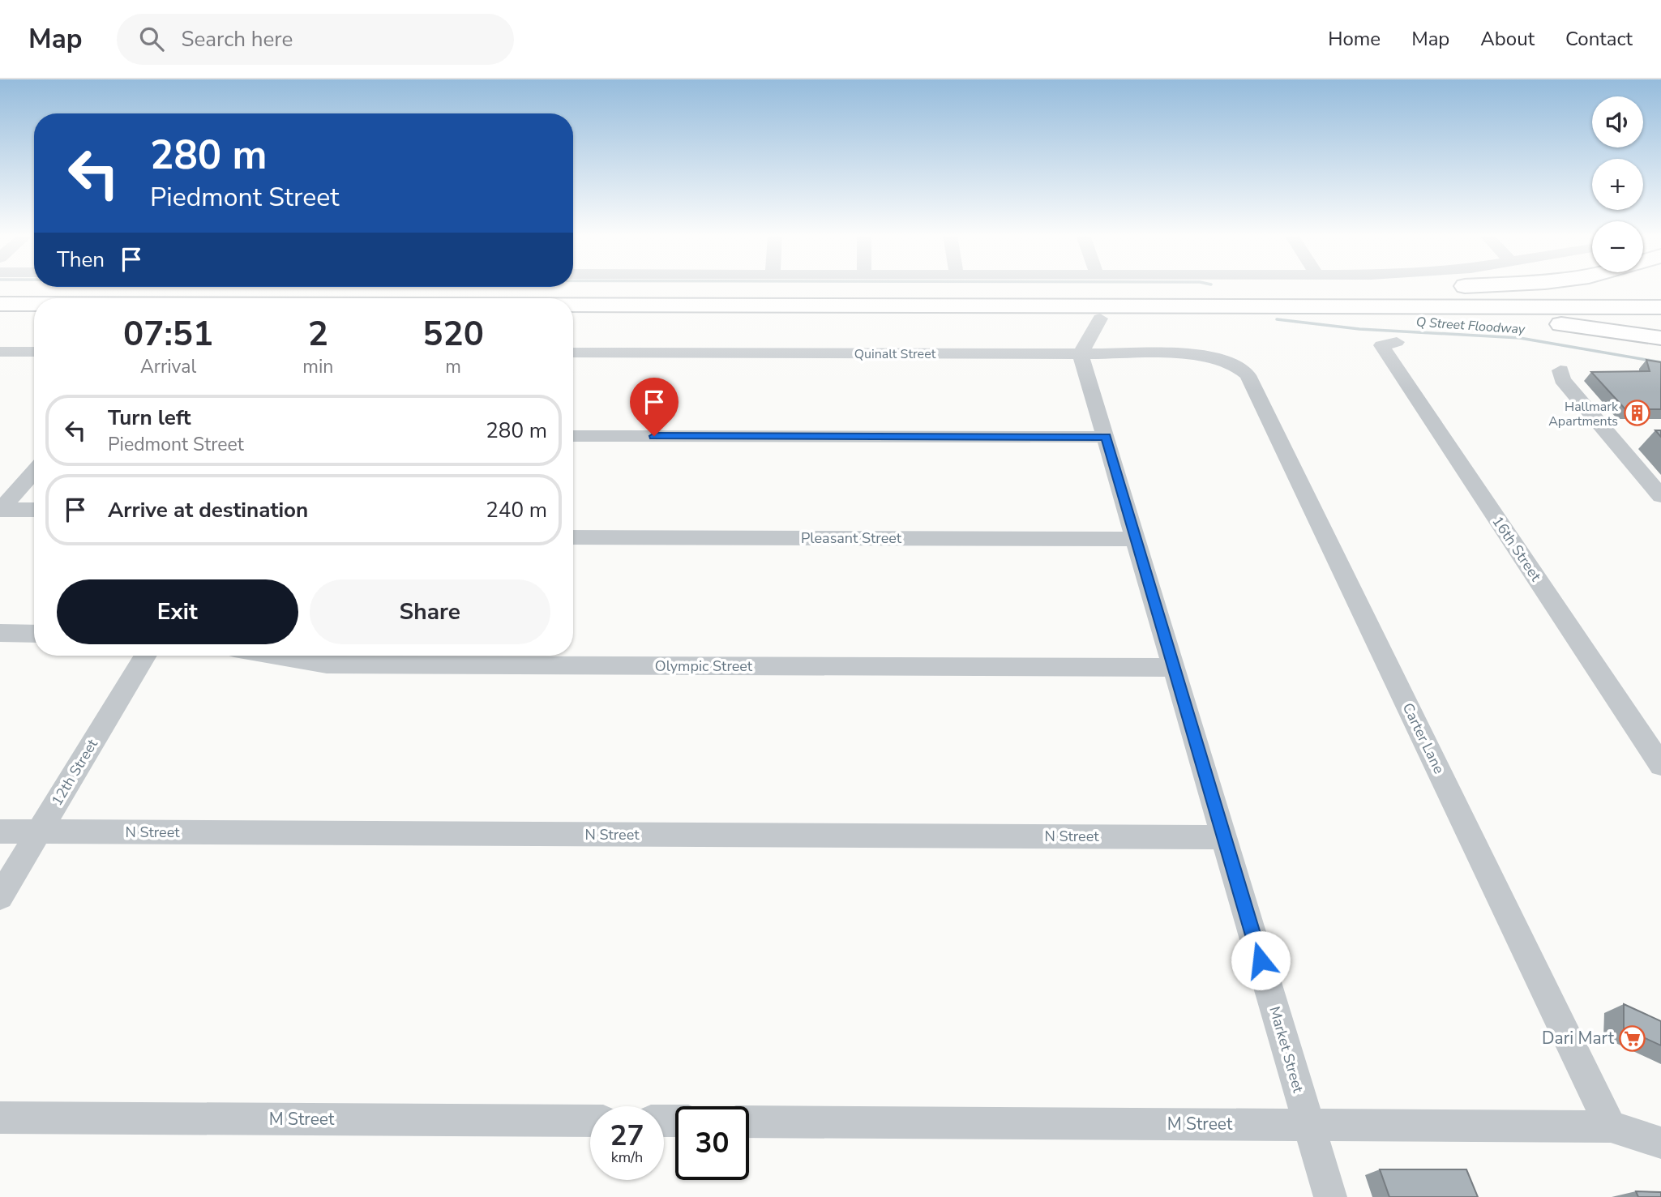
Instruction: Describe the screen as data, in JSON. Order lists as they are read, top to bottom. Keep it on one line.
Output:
{"streets":{"street":["Quinalt Street","Pleasant Street","16th Street","Olympic Street","Carter Lane","12th Street","N Street","Market Street","M Street"]},"crossings":[["Quinalt Street","Carter Lane"],["Quinalt Street","Market Street"],["Pleasant Street","Market Street"],["Olympic Street","Market Street"],["Carter Lane","M Street"],["12th Street","N Street"],["N Street","Market Street"],["Market Street","M Street"]],"water":["Q Street Floodway"],"places":{"building":["Hallmark Apartments"],"supermarket":["Dari Mart"]},"page":{"header":"Map","search":"Search here","nav":["Home","Map","About","Contact"],"map_buttons":["+","−"],"turn":["280 m","Piedmont Street"],"then":"Then","eta":["07:51","Arrival","2","min","520","m"],"list":[{"name":"Turn left","note":"Piedmont Street","value":"280 m"},{"name":"Arrive at destination","value":"240 m"}],"buttons":["Exit","Share"],"speed":"27 km/h","limit":"30"}}
